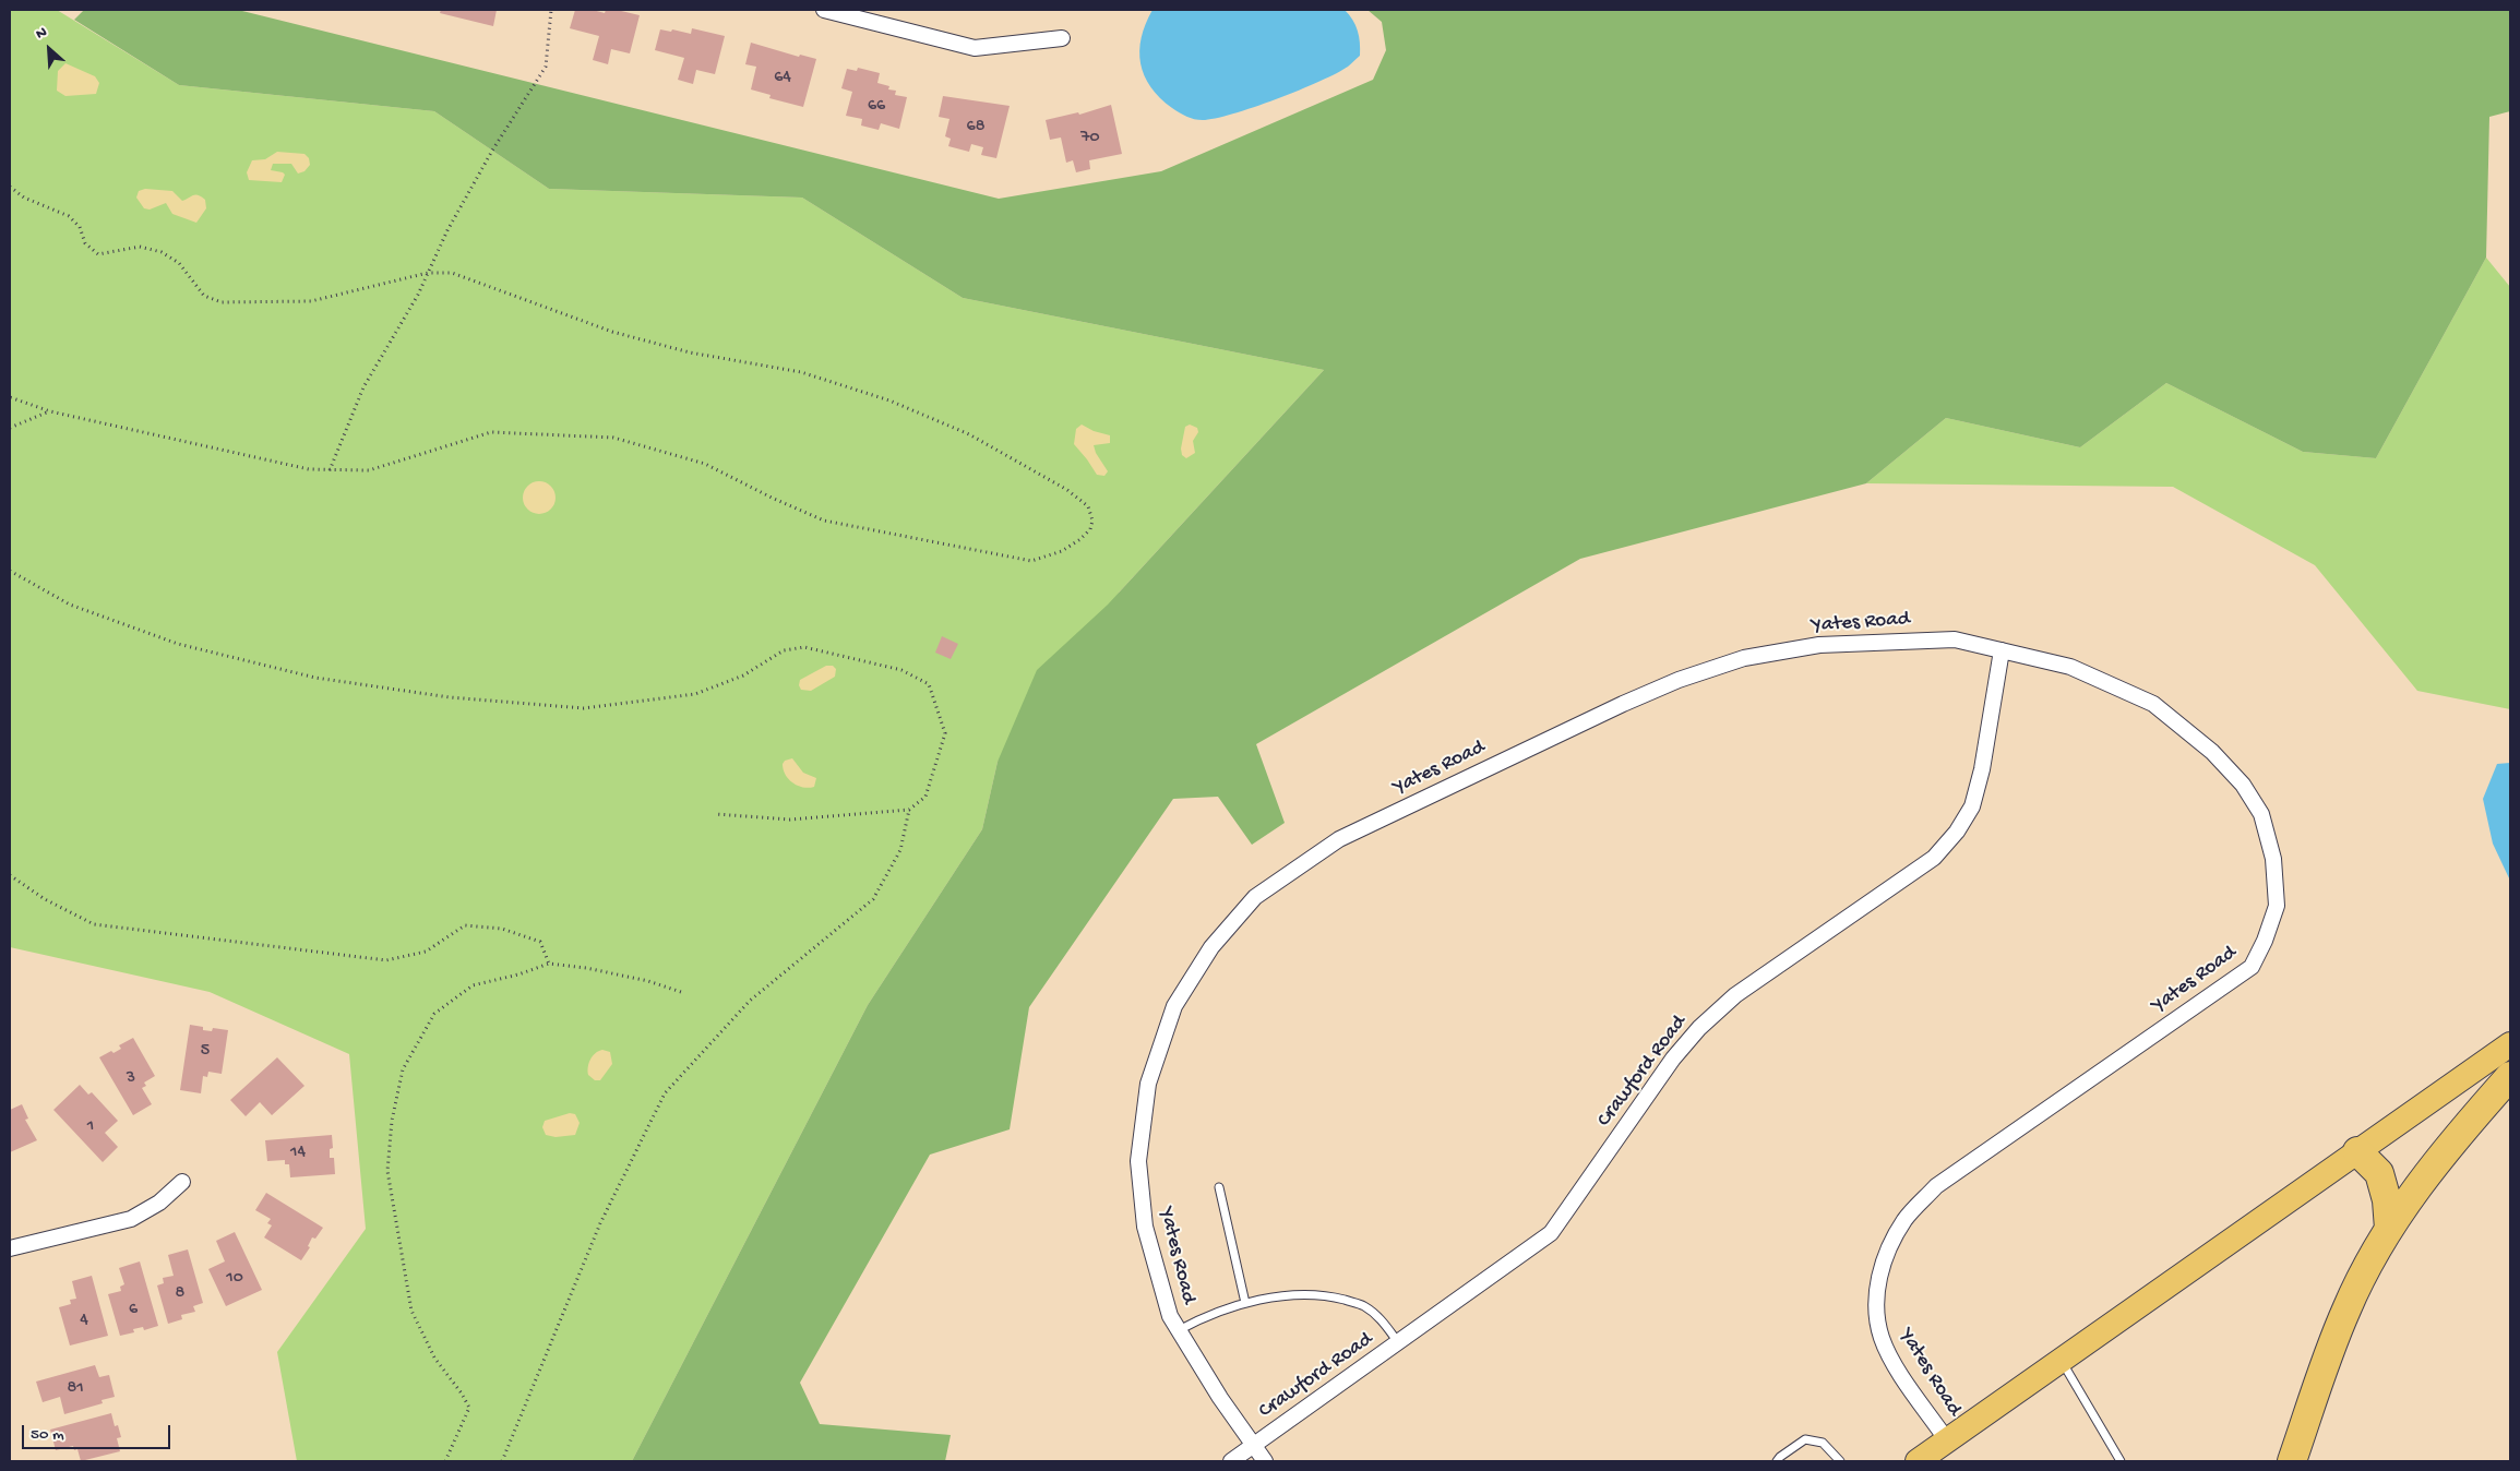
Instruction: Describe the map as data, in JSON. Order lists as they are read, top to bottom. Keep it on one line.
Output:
{"streets":{"street":["Yates Road","Crawford Road"]},"crossings":[["Yates Road","Crawford Road"]],"house_numbers":["64","66","68","70","5","3","1","14","10","8","6","4","81"],"scale_bar":"50 m","north":"top left"}
